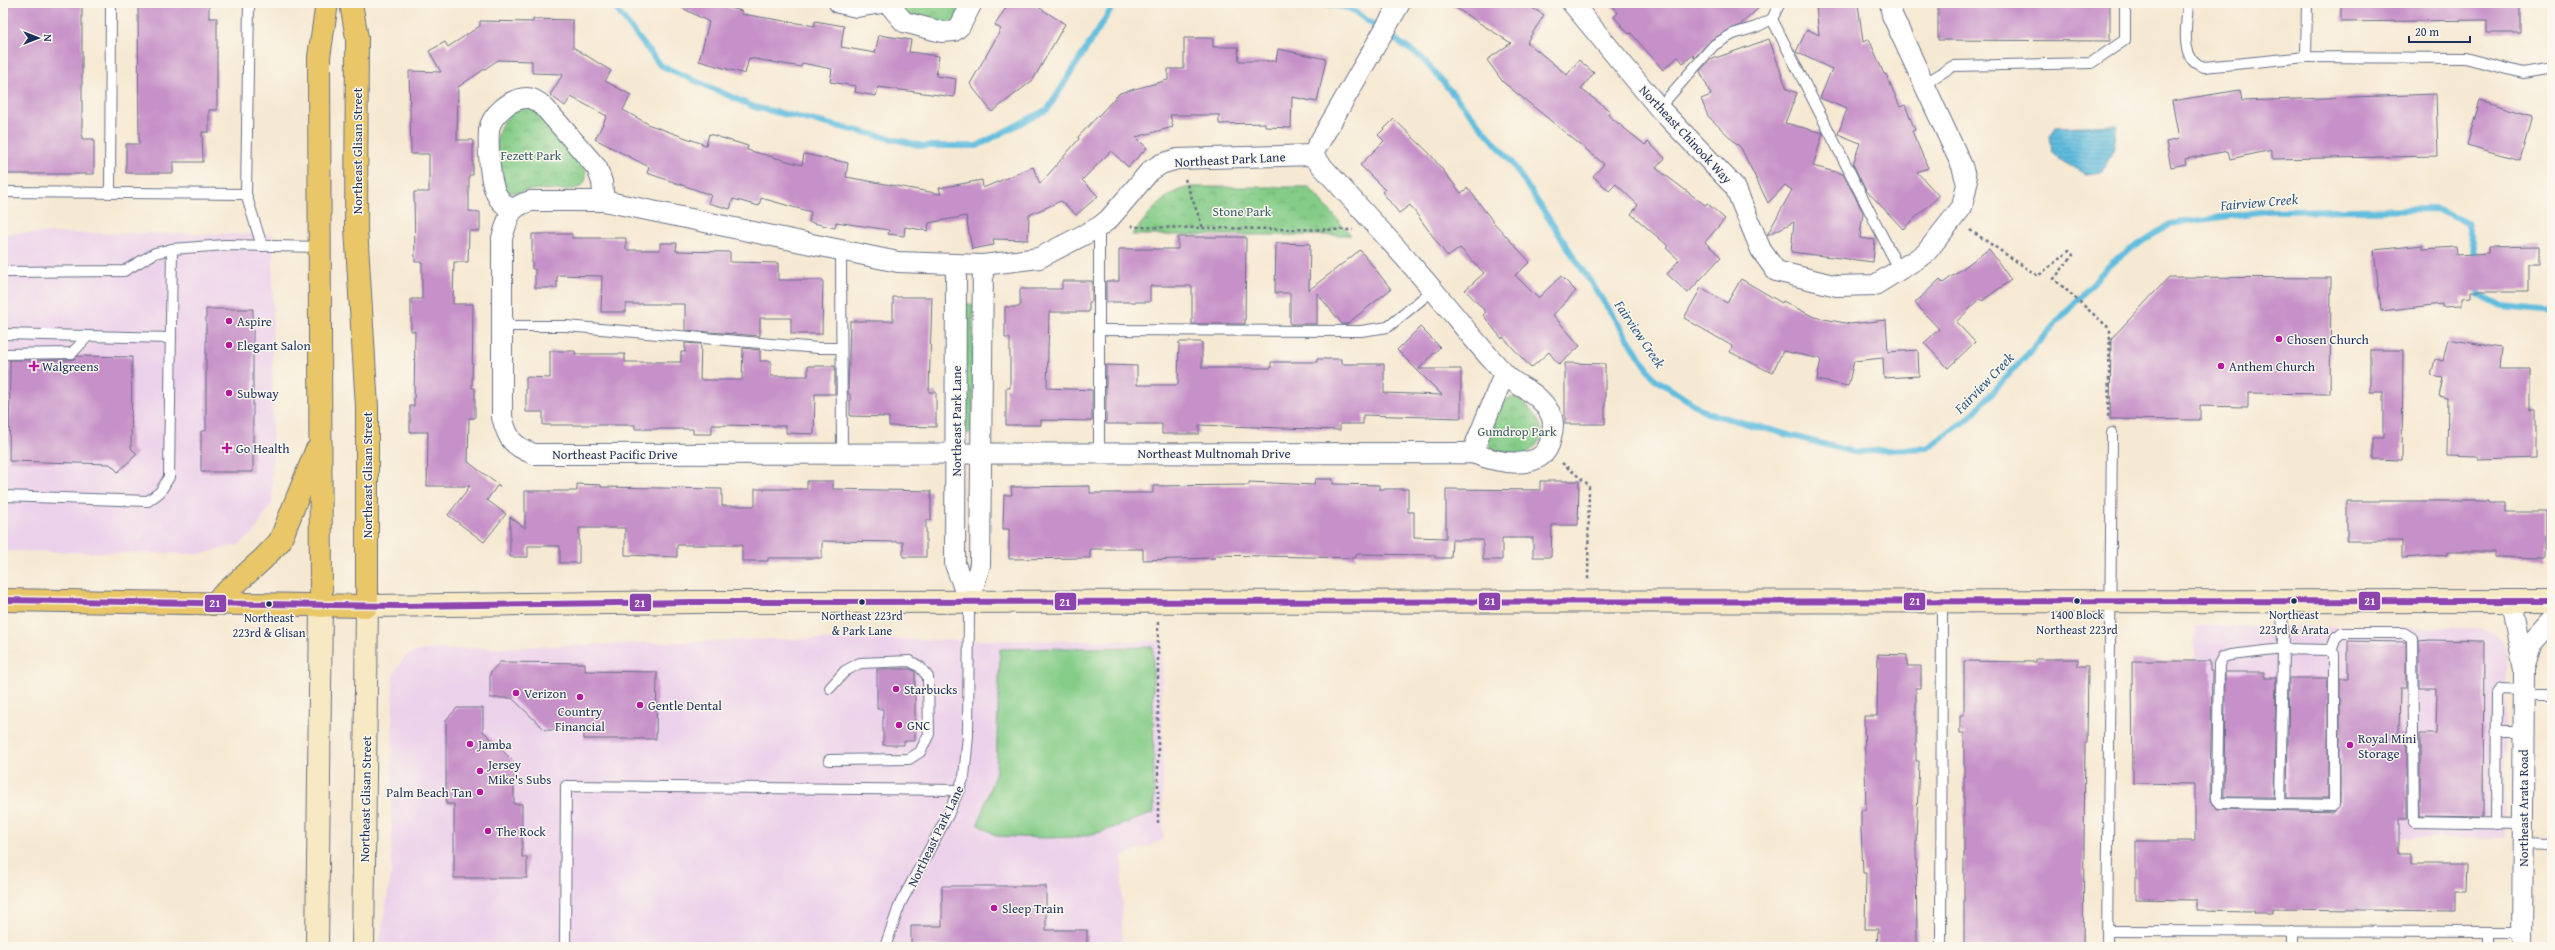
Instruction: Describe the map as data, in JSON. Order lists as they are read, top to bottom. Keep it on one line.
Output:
{"streets":{"main road":["Northeast Glisan Street"],"street":["Northeast Chinook Way","Northeast Park Lane","Northeast Multnomah Drive","Northeast Pacific Drive","Northeast Arata Road"]},"crossings":[["Northeast Park Lane","Northeast Multnomah Drive"],["Northeast Park Lane","Northeast Pacific Drive"],["Northeast Multnomah Drive","Northeast Pacific Drive"]],"water":["Fairview Creek"],"parks":["Fezett Park","Stone Park","Gumdrop Park"],"places":{"other":["Aspire","Chosen Church","Elegant Salon","Anthem Church","Subway","1400 Block Northeast 223rd","Northeast 223rd & Arata","Northeast 223rd & Park Lane","Northeast 223rd & Glisan","Starbucks","Verizon","Country Financial","Gentle Dental","GNC","Jamba","Royal Mini Storage","Jersey Mike's Subs","Palm Beach Tan","The Rock","Sleep Train"],"health":["Walgreens","Go Health"]},"lines":["transit line 21"],"scale_bar":"20 m","north":"right"}
